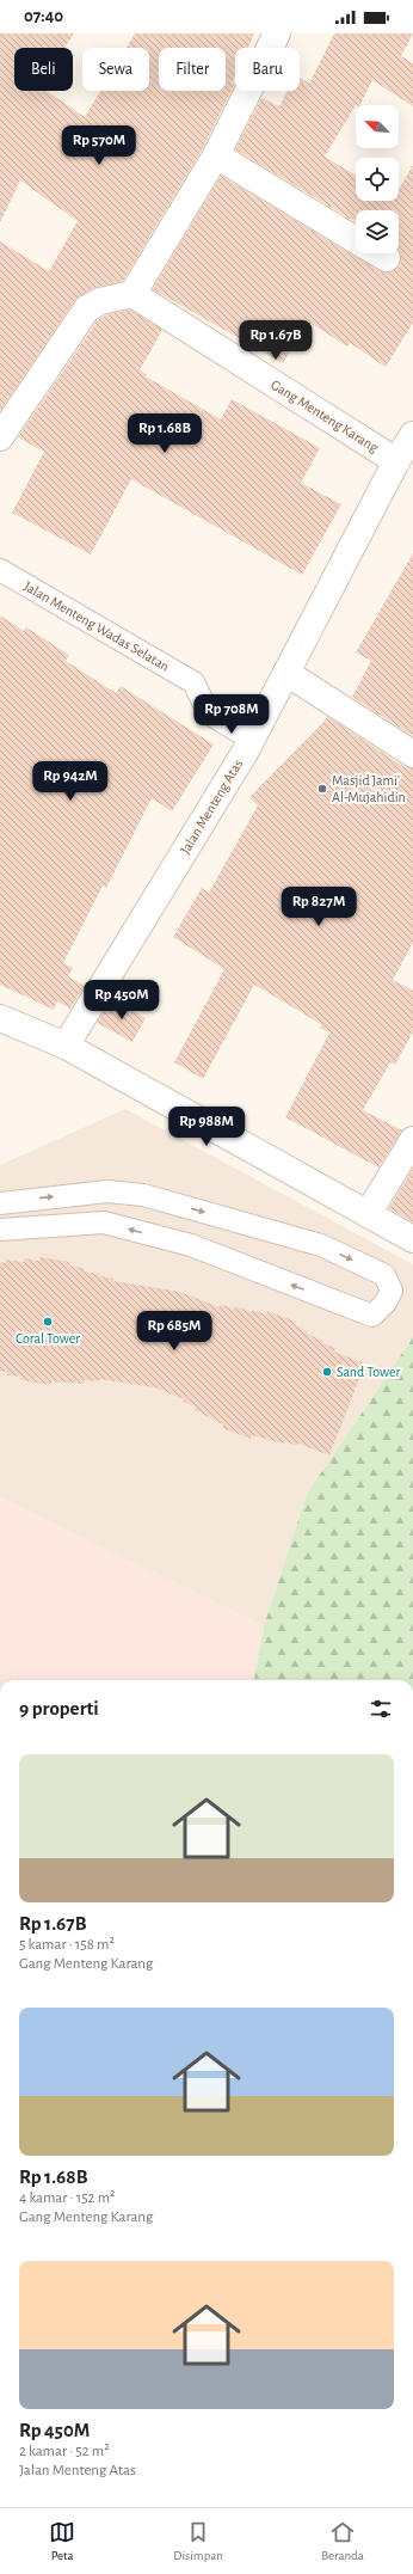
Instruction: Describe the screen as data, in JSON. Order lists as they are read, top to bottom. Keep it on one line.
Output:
{"streets":{"street":["Gang Menteng Karang","Jalan Menteng Atas"],"lane":["Jalan Menteng Wadas Selatan"]},"crossings":[["Gang Menteng Karang","Jalan Menteng Atas"],["Jalan Menteng Wadas Selatan","Jalan Menteng Atas"]],"places":["Masjid Jami' Al-Mujahidin","Coral Tower","Sand Tower"],"north":"top left","page":{"status":"07:40","chip":["Beli","Sewa","Filter","Baru"],"price":["Rp 570M","Rp 1.67B","Rp 1.68B","Rp 708M","Rp 942M","Rp 827M","Rp 450M","Rp 988M","Rp 685M"],"heading":"9 properti","list":[{"name":"Rp 1.67B","note":"5 kamar · 158 m² · Gang Menteng Karang"},{"name":"Rp 1.68B","note":"4 kamar · 152 m² · Gang Menteng Karang"},{"name":"Rp 450M","note":"2 kamar · 52 m² · Jalan Menteng Atas"}],"tabs":["Peta","Disimpan","Beranda"]}}
